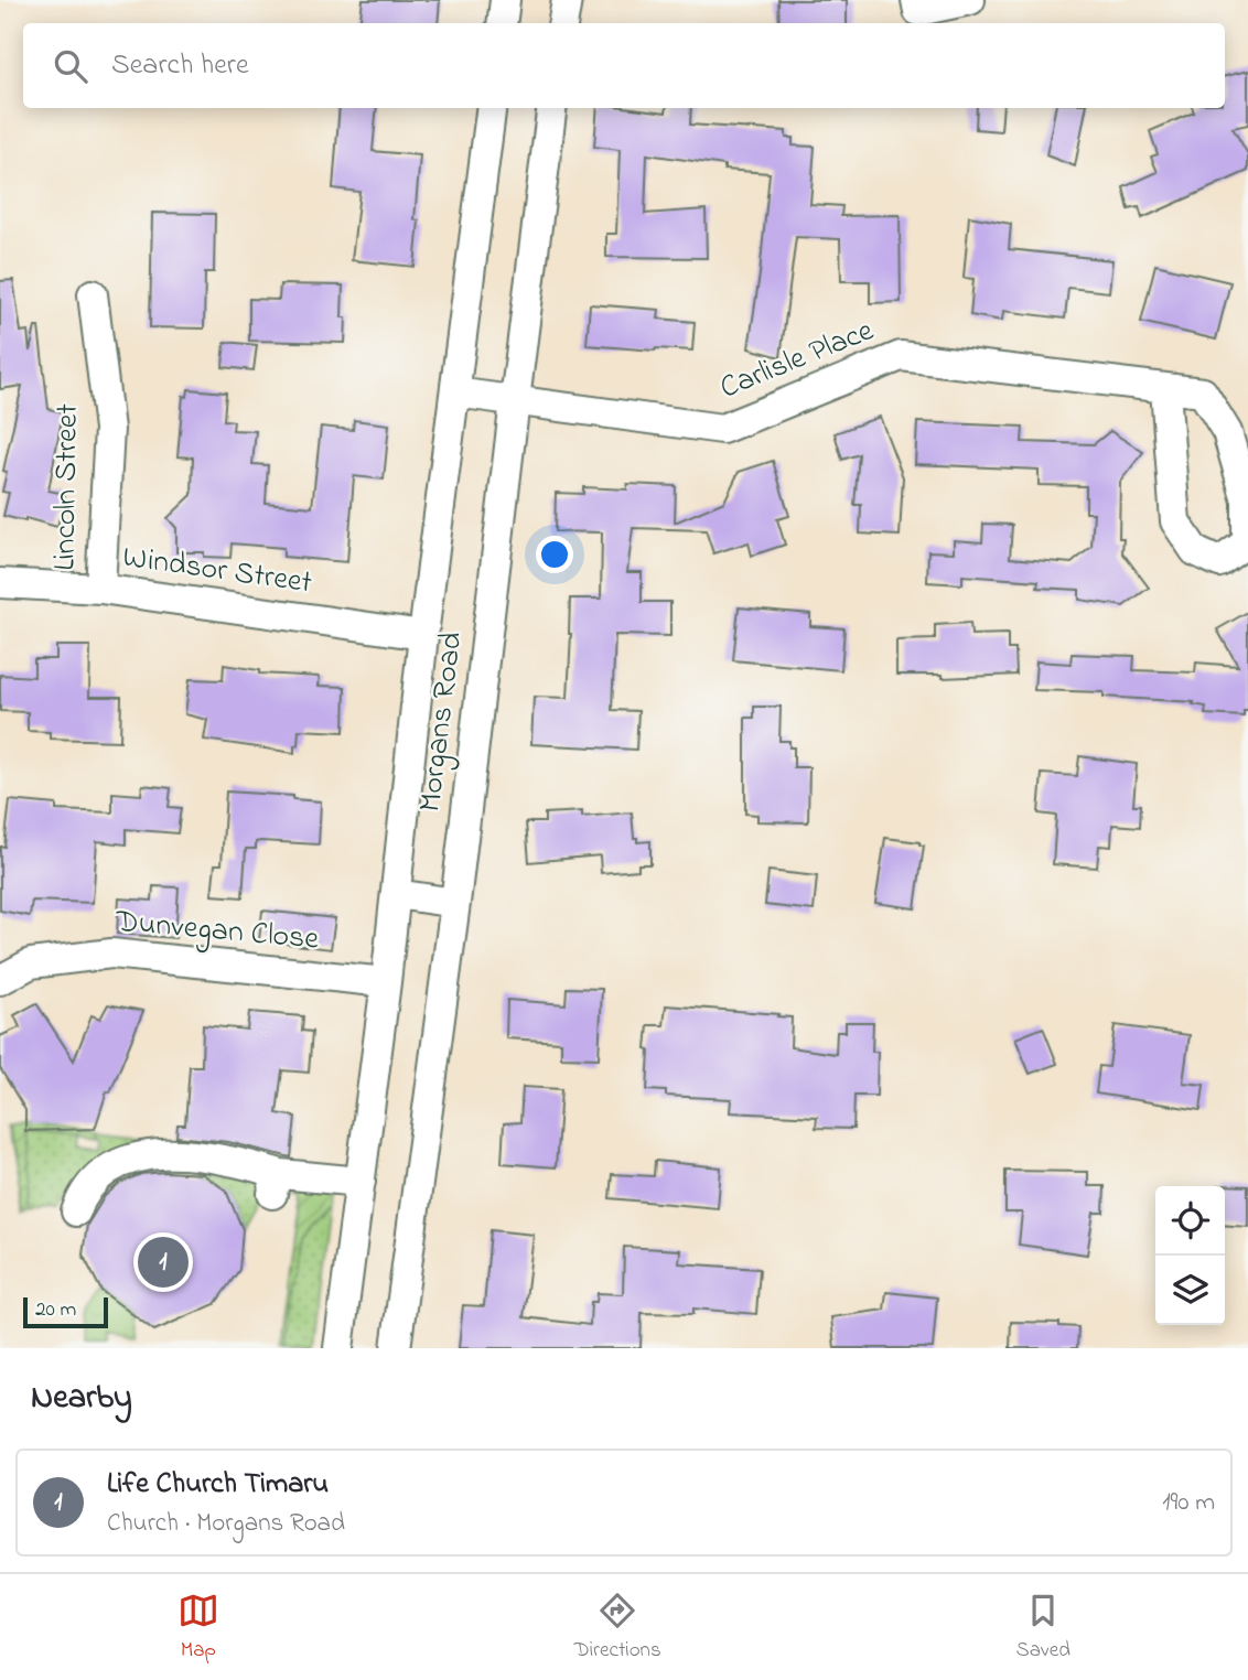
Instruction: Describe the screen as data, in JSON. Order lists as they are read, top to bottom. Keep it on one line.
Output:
{"streets":{"street":["Carlisle Place","Lincoln Street","Windsor Street","Morgans Road","Dunvegan Close"]},"crossings":[["Carlisle Place","Morgans Road"],["Lincoln Street","Windsor Street"],["Windsor Street","Morgans Road"],["Morgans Road","Dunvegan Close"]],"scale_bar":"20 m","page":{"search":"Search here","pins":"1","scale":"20 m","heading":"Nearby","list":[{"mark":"1","name":"Life Church Timaru","note":"Church · Morgans Road","value":"190 m"}],"nav":["Map","Directions","Saved"]}}
